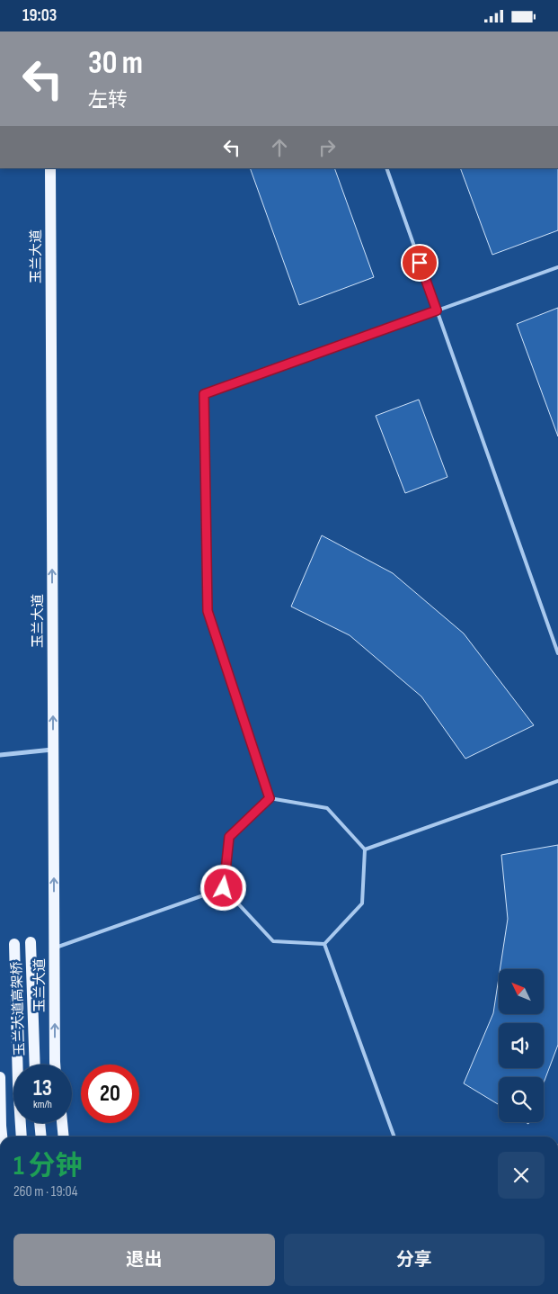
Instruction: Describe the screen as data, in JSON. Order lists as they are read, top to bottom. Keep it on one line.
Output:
{"streets":{"main road":["玉兰大道","玉兰大道高架桥"]},"one_way":["玉兰大道"],"north":"top left","page":{"status":"19:03","turn":["30 m","左转"],"speed":"13 km/h","limit":"20","heading":["1 分钟","260 m · 19:04"],"buttons":["退出","分享"]}}
